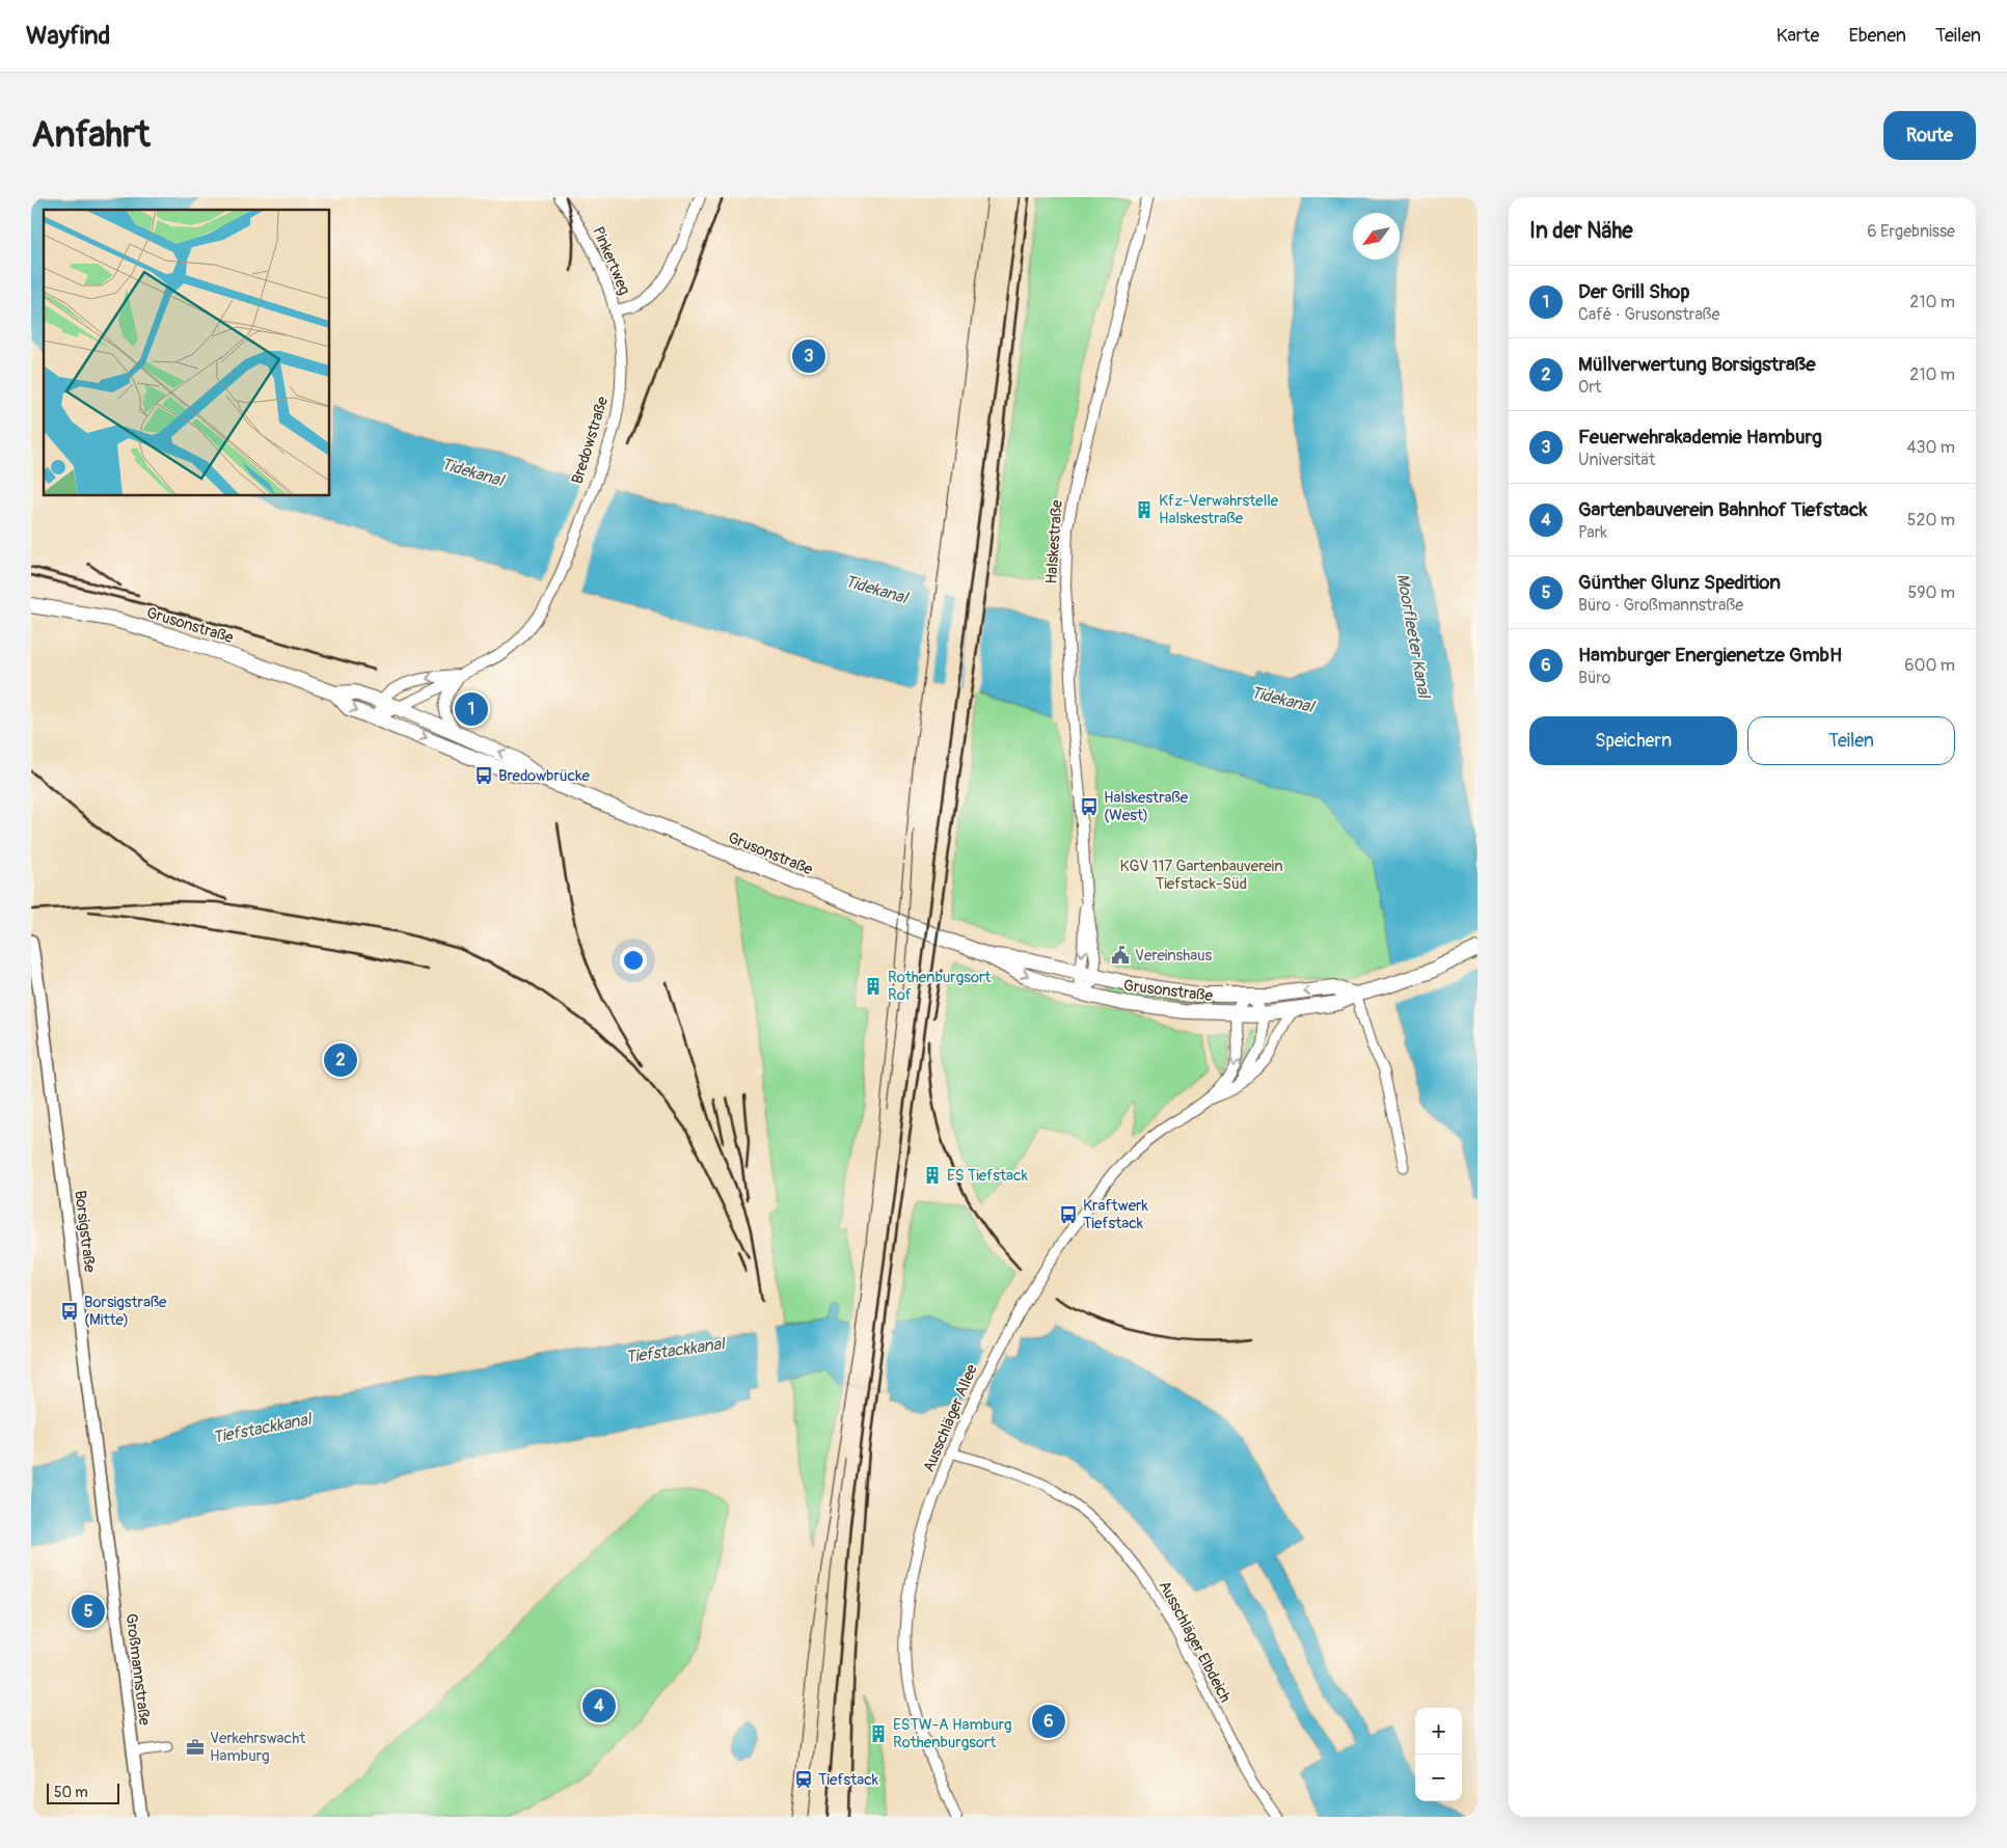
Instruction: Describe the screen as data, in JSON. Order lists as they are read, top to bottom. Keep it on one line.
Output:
{"streets":{"main road":["Grusonstraße","Borsigstraße","Großmannstraße"],"street":["Pinkertweg","Bredowstraße","Halskestraße","Ausschläger Allee","Ausschläger Elbdeich"]},"crossings":[["Pinkertweg","Bredowstraße"],["Bredowstraße","Grusonstraße"],["Halskestraße","Grusonstraße"],["Grusonstraße","Ausschläger Allee"],["Borsigstraße","Großmannstraße"],["Ausschläger Allee","Ausschläger Elbdeich"]],"water":["Tidekanal","Moorfleeter Kanal","Tiefstackkanal"],"parks":["KGV 117 Gartenbauverein Tiefstack-Süd"],"places":{"building":["Kfz-Verwahrstelle Halskestraße","Rothenburgsort Rof","ES Tiefstack","ESTW-A Hamburg Rothenburgsort"],"bus stop":["Bredowbrücke","Halskestraße (West)","Kraftwerk Tiefstack","Borsigstraße (Mitte)"],"public building":["Vereinshaus"],"office":["Verkehrswacht Hamburg"],"station":["Tiefstack"]},"scale_bar":"50 m","north":"bottom left","page":{"header":"Wayfind","nav":["Karte","Ebenen","Teilen"],"buttons":["Route",["Speichern","Teilen"]],"title":"Anfahrt","heading":["In der Nähe","6 Ergebnisse"],"list":[{"mark":"1","name":"Der Grill Shop","note":"Café · Grusonstraße","value":"210 m"},{"mark":"2","name":"Müllverwertung Borsigstraße","note":"Ort","value":"210 m"},{"mark":"3","name":"Feuerwehrakademie Hamburg","note":"Universität","value":"430 m"},{"mark":"4","name":"Gartenbauverein Bahnhof Tiefstack","note":"Park","value":"520 m"},{"mark":"5","name":"Günther Glunz Spedition","note":"Büro · Großmannstraße","value":"590 m"},{"mark":"6","name":"Hamburger Energienetze GmbH","note":"Büro","value":"600 m"}],"pins":["3","1","2","5","4","6"],"map_buttons":["+","−"],"scale":"50 m"}}
